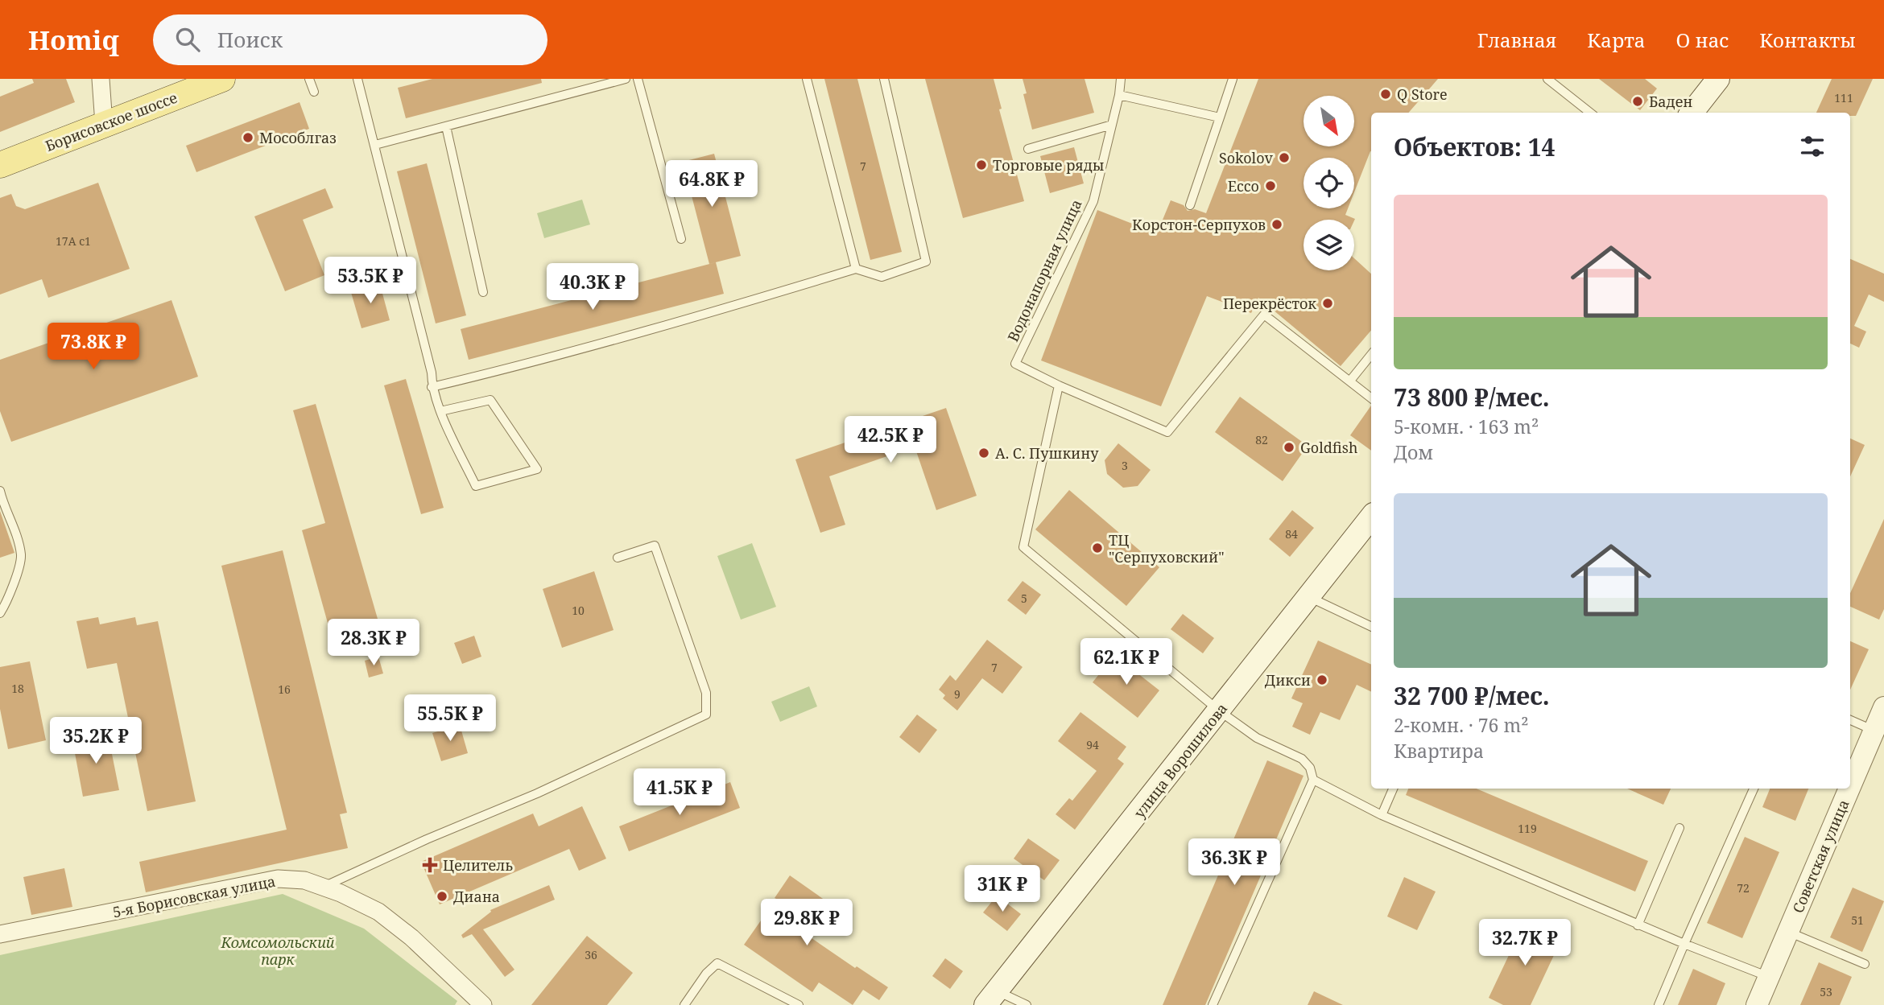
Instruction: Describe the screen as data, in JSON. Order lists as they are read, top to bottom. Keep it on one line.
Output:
{"streets":{"main road":["Борисовское шоссе","улица Ворошилова"],"street":["Советская улица","5-я Борисовская улица"],"lane":["Водонапорная улица"]},"parks":["Комсомольский парк"],"places":{"other":["Q Store","Баден","Мособлгаз","Sokolov","Торговые ряды","Ecco","Корстон-Серпухов","Перекрёсток","Goldfish","А. С. Пушкину","ТЦ \"Серпуховский\"","Дикси","Диана"],"health":["Целитель"]},"house_numbers":["111","7","17А с1","82","3","84","5","10","7","18","16","9","94","119","72","51","36","53"],"north":"bottom right","page":{"header":"Homiq","search":"Поиск","nav":["Главная","Карта","О нас","Контакты"],"heading":"Объектов: 14","price":["64.8K ₽","53.5K ₽","40.3K ₽","73.8K ₽","42.5K ₽","28.3K ₽","62.1K ₽","55.5K ₽","35.2K ₽","41.5K ₽","36.3K ₽","31K ₽","29.8K ₽","32.7K ₽"],"list":[{"name":"73 800 ₽/мес.","note":"5-комн. · 163 m² · Дом"},{"name":"32 700 ₽/мес.","note":"2-комн. · 76 m² · Квартира"}]}}
